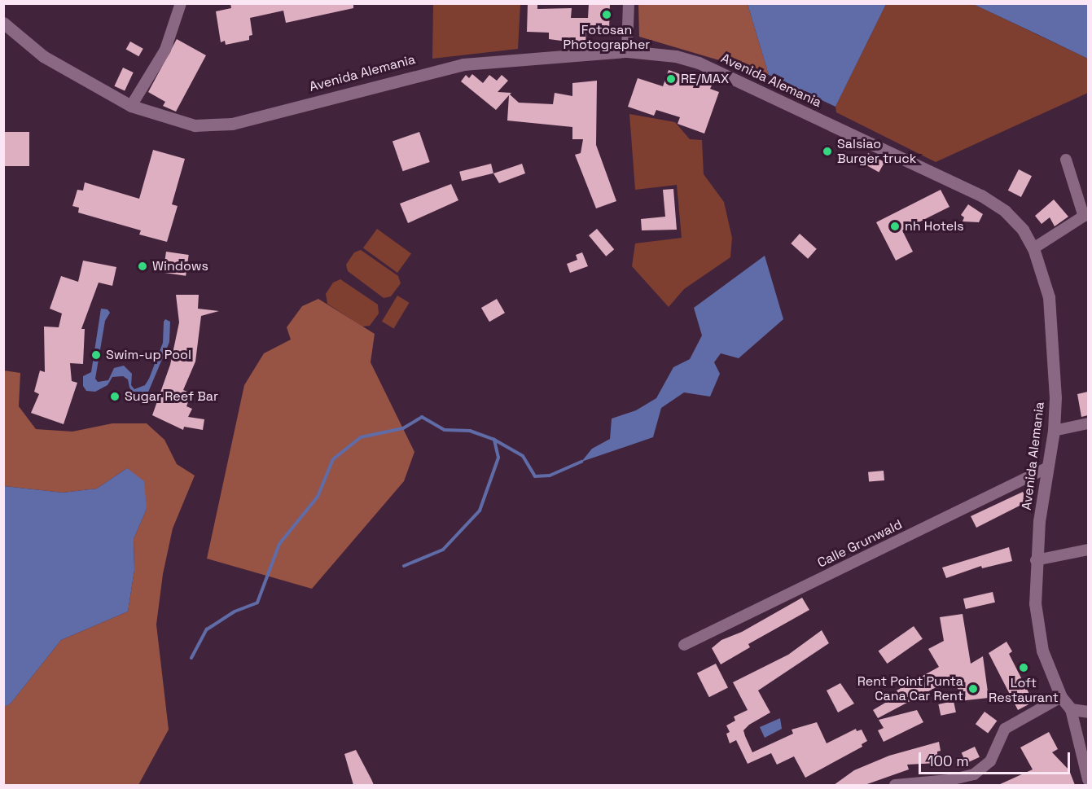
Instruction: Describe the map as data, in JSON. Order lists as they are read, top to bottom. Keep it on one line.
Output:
{"streets":{"street":["Avenida Alemania","Calle Grunwald"]},"crossings":[["Avenida Alemania","Calle Grunwald"]],"places":["Fotosan Photographer","RE/MAX","Salsiao Burger truck","nh Hotels","Windows","Swim-up Pool","Sugar Reef Bar","Loft Restaurant","Rent Point Punta Cana Car Rent"],"scale_bar":"100 m"}
